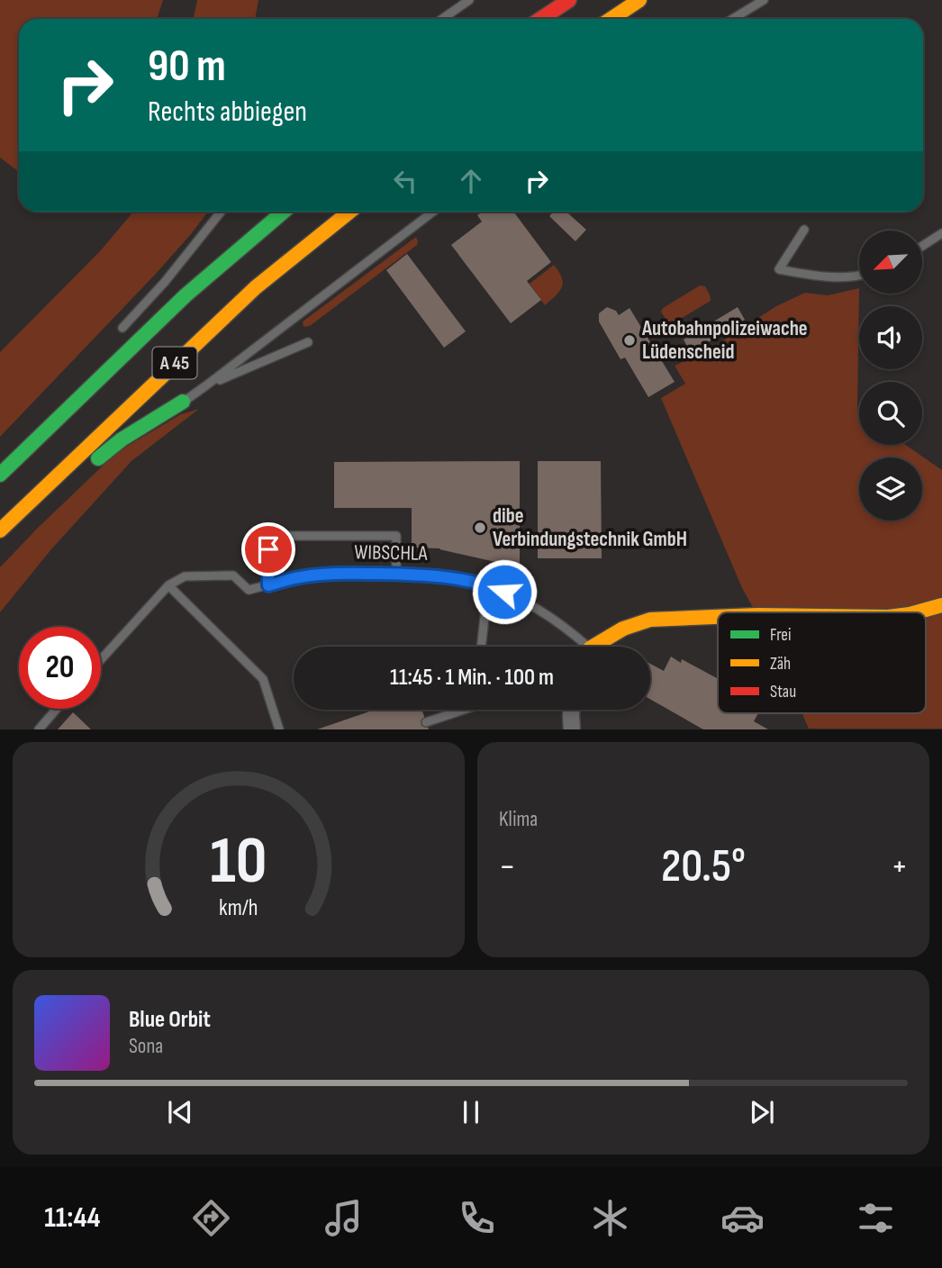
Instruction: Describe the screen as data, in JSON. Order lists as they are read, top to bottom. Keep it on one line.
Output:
{"streets":{"main road":["A 45","WIBSCHLA"]},"places":["Autobahnpolizeiwache Lüdenscheid","dibe Verbindungstechnik GmbH"],"legend":["Frei","Zäh","Stau"],"north":"bottom left","page":{"turn":["90 m","Rechts abbiegen"],"limit":"20","trip":"11:45 · 1 Min. · 100 m","tile":"Klima","heat":["−","20.5°","+"],"song":["Blue Orbit","Sona"],"tabs":"11:44","gauge":["10","km/h"]}}
